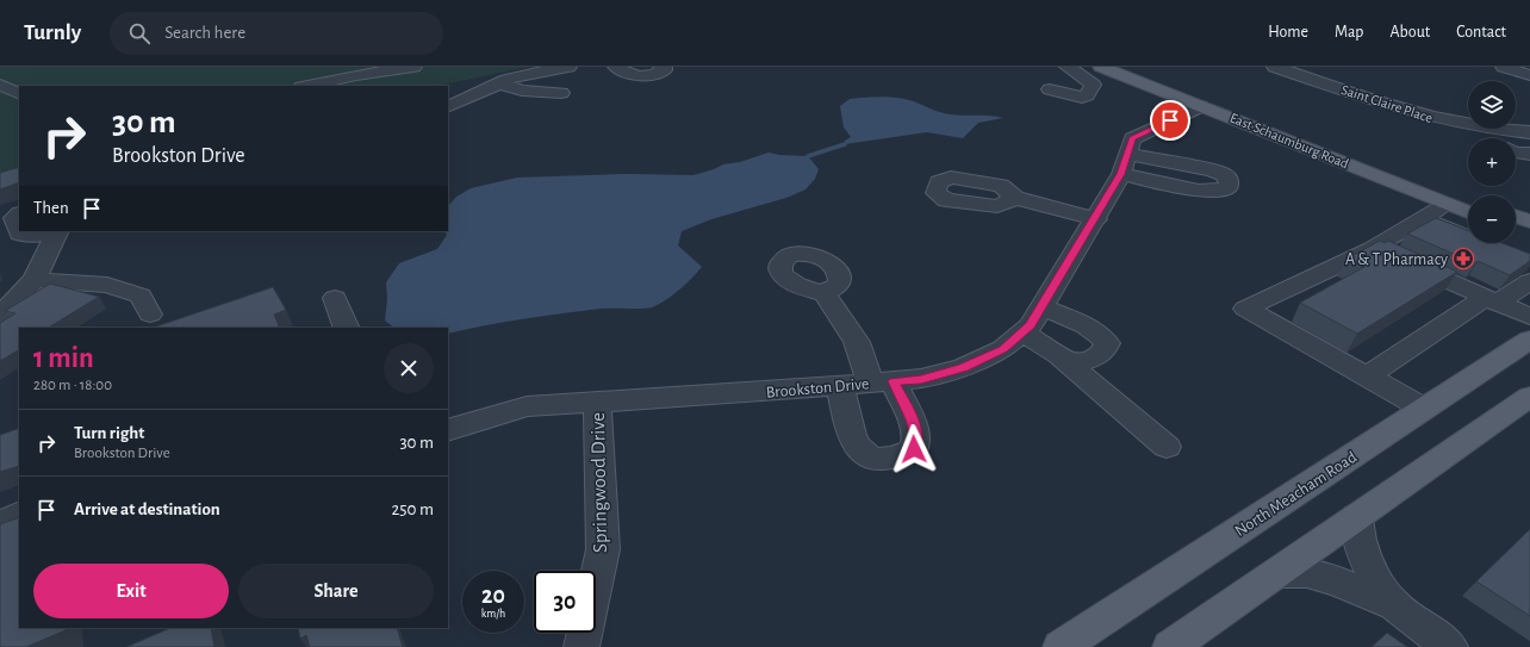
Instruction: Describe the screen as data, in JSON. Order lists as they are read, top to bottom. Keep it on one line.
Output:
{"streets":{"main road":["East Schaumburg Road","North Meacham Road"],"street":["Saint Claire Place","Brookston Drive","Springwood Drive"]},"crossings":[["East Schaumburg Road","Brookston Drive"],["Brookston Drive","Springwood Drive"]],"places":{"pharmacy":["A & T Pharmacy"]},"page":{"header":"Turnly","search":"Search here","nav":["Home","Map","About","Contact"],"map_buttons":["+","−"],"turn":["30 m","Brookston Drive"],"then":"Then","heading":["1 min","280 m · 18:00"],"list":[{"name":"Turn right","note":"Brookston Drive","value":"30 m"},{"name":"Arrive at destination","value":"250 m"}],"buttons":["Exit","Share"],"speed":"20 km/h","limit":"30"}}
